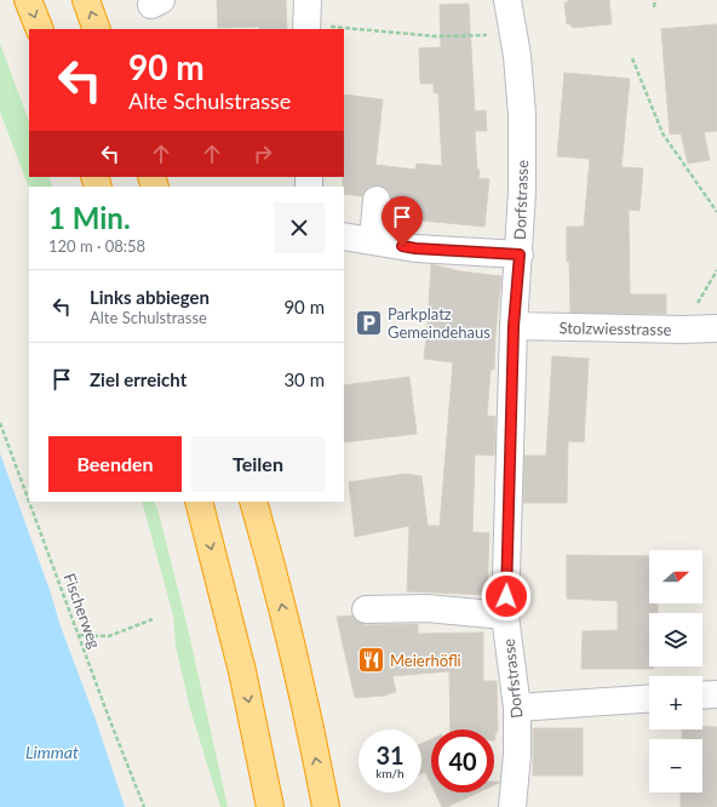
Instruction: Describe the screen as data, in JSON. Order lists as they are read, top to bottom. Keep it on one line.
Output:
{"streets":{"street":["Dorfstrasse","Stolzwiesstrasse"],"path":["Fischerweg"]},"crossings":[["Dorfstrasse","Stolzwiesstrasse"]],"water":["Limmat"],"places":{"parking":["Parkplatz Gemeindehaus"],"restaurant":["Meierhöfli"]},"north":"right","page":{"turn":["90 m","Alte Schulstrasse"],"heading":["1 Min.","120 m · 08:58"],"list":[{"name":"Links abbiegen","note":"Alte Schulstrasse","value":"90 m"},{"name":"Ziel erreicht","value":"30 m"}],"buttons":["Beenden","Teilen"],"map_buttons":["+","−"],"speed":"31 km/h","limit":"40"}}
